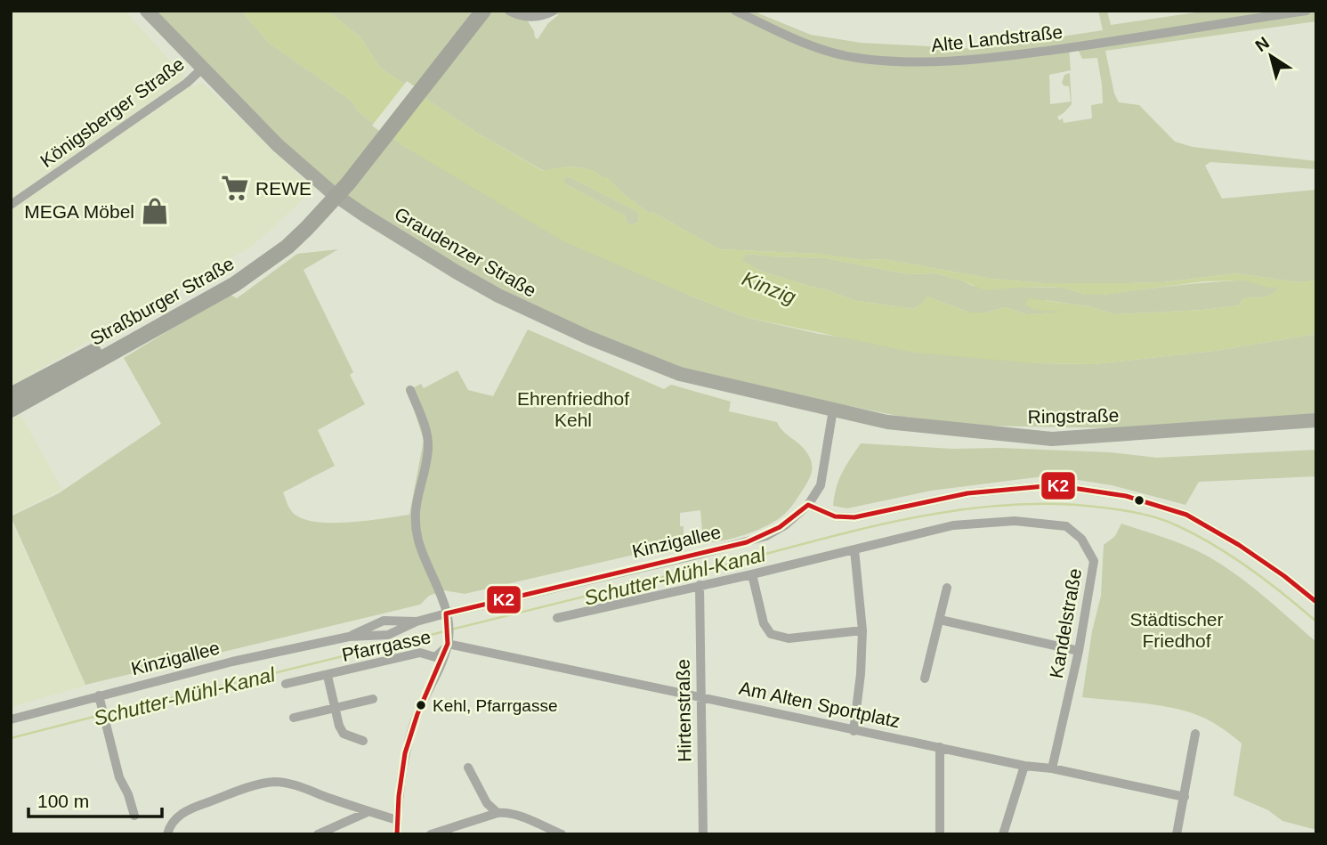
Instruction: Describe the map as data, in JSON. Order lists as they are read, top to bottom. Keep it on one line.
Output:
{"streets":{"highway":["Straßburger Straße"],"main road":["Graudenzer Straße","Ringstraße"],"street":["Alte Landstraße","Königsberger Straße","Kinzigallee","Kandelstraße","Pfarrgasse","Am Alten Sportplatz","Hirtenstraße"]},"crossings":[["Königsberger Straße","Graudenzer Straße"],["Graudenzer Straße","Ringstraße"],["Graudenzer Straße","Kinzigallee"],["Ringstraße","Kinzigallee"],["Kinzigallee","Pfarrgasse"],["Kandelstraße","Am Alten Sportplatz"],["Kandelstraße","Hirtenstraße"],["Pfarrgasse","Am Alten Sportplatz"],["Am Alten Sportplatz","Hirtenstraße"]],"water":["Kinzig","Schutter-Mühl-Kanal"],"parks":["Ehrenfriedhof Kehl","Städtischer Friedhof"],"places":{"supermarket":["REWE"],"shop":["MEGA Möbel"],"other":["Kehl, Pfarrgasse"]},"lines":["transit line K2"],"scale_bar":"100 m","north":"top left"}
